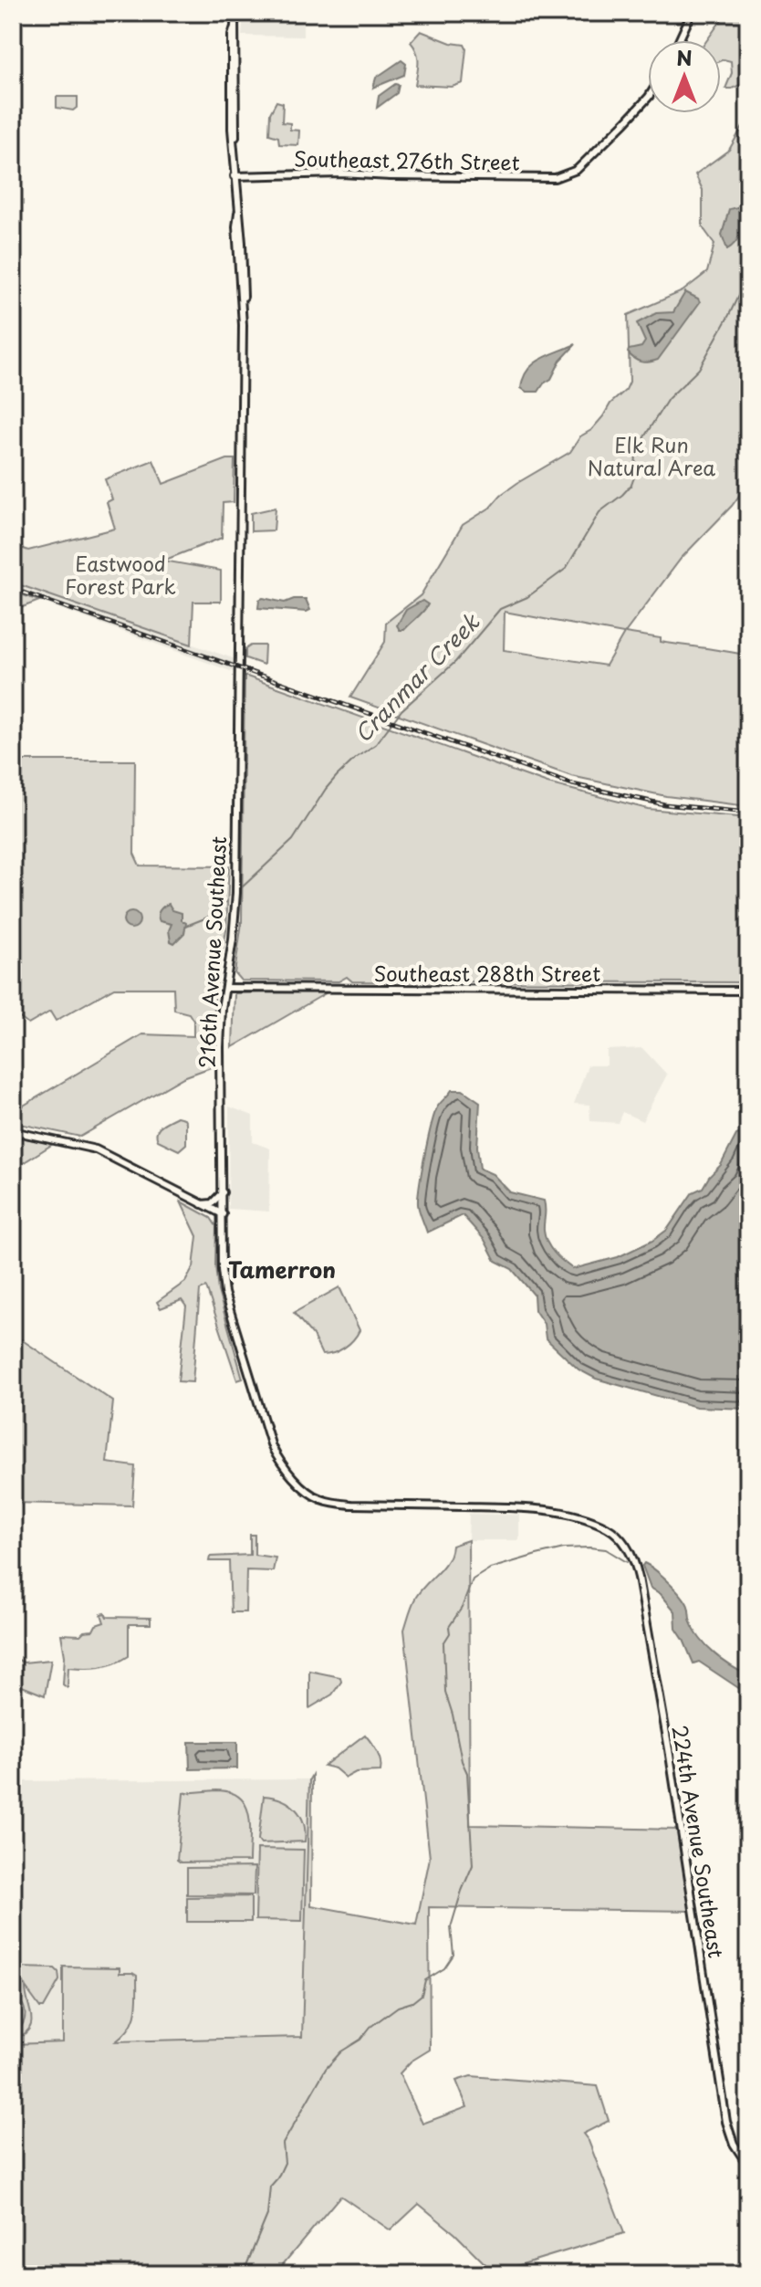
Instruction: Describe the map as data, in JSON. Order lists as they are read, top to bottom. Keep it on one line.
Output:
{"streets":{"street":["Southeast 276th Street","216th Avenue Southeast","Southeast 288th Street","224th Avenue Southeast"]},"crossings":[["Southeast 276th Street","216th Avenue Southeast"],["216th Avenue Southeast","Southeast 288th Street"],["216th Avenue Southeast","224th Avenue Southeast"]],"districts":["Tamerron"],"water":["Cranmar Creek"],"parks":["Elk Run Natural Area","Eastwood Forest Park"],"north":"top"}
